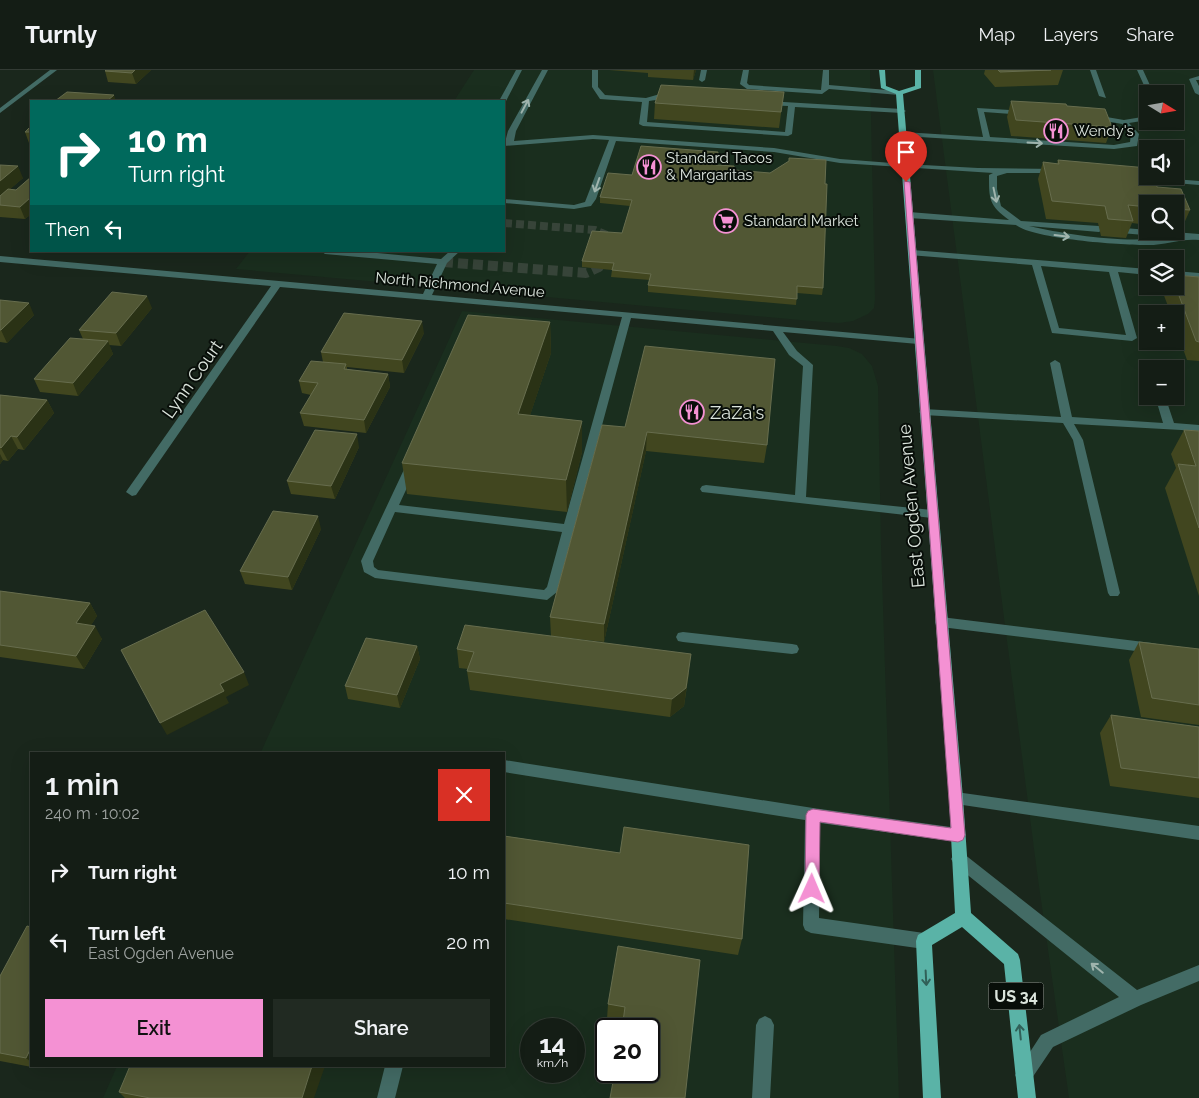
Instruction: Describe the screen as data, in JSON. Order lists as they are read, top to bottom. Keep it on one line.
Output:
{"streets":{"main road":["East Ogden Avenue","US 34"],"street":["North Richmond Avenue","Lynn Court"]},"crossings":[["North Richmond Avenue","Lynn Court"],["North Richmond Avenue","East Ogden Avenue"],["East Ogden Avenue","US 34"]],"places":{"restaurant":["Wendy's","Standard Tacos & Margaritas","ZaZa's"],"supermarket":["Standard Market"]},"north":"right","page":{"header":"Turnly","nav":["Map","Layers","Share"],"map_buttons":["+","−"],"turn":["10 m","Turn right"],"then":"Then","heading":["1 min","240 m · 10:02"],"list":[{"name":"Turn right","value":"10 m"},{"name":"Turn left","note":"East Ogden Avenue","value":"20 m"}],"buttons":["Exit","Share"],"speed":"14 km/h","limit":"20"}}
